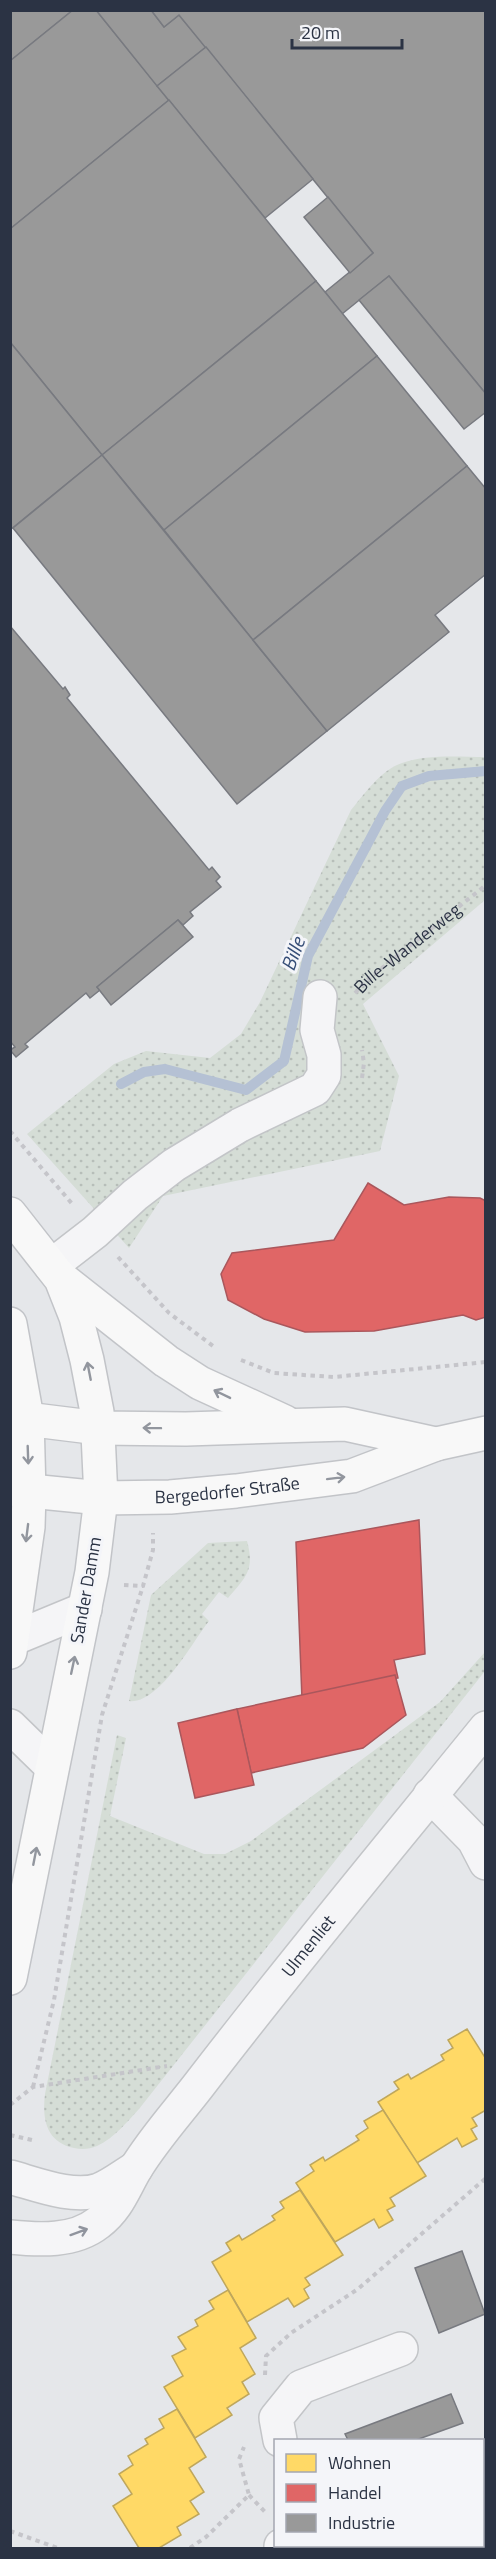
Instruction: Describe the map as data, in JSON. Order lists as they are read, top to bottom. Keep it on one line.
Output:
{"streets":{"main road":["Bergedorfer Straße","Sander Damm"],"street":["Ulmenliet"],"path":["Bille-Wanderweg"]},"crossings":[["Bergedorfer Straße","Sander Damm"]],"water":["Bille"],"legend":["Wohnen","Handel","Industrie"],"scale_bar":"20 m"}
